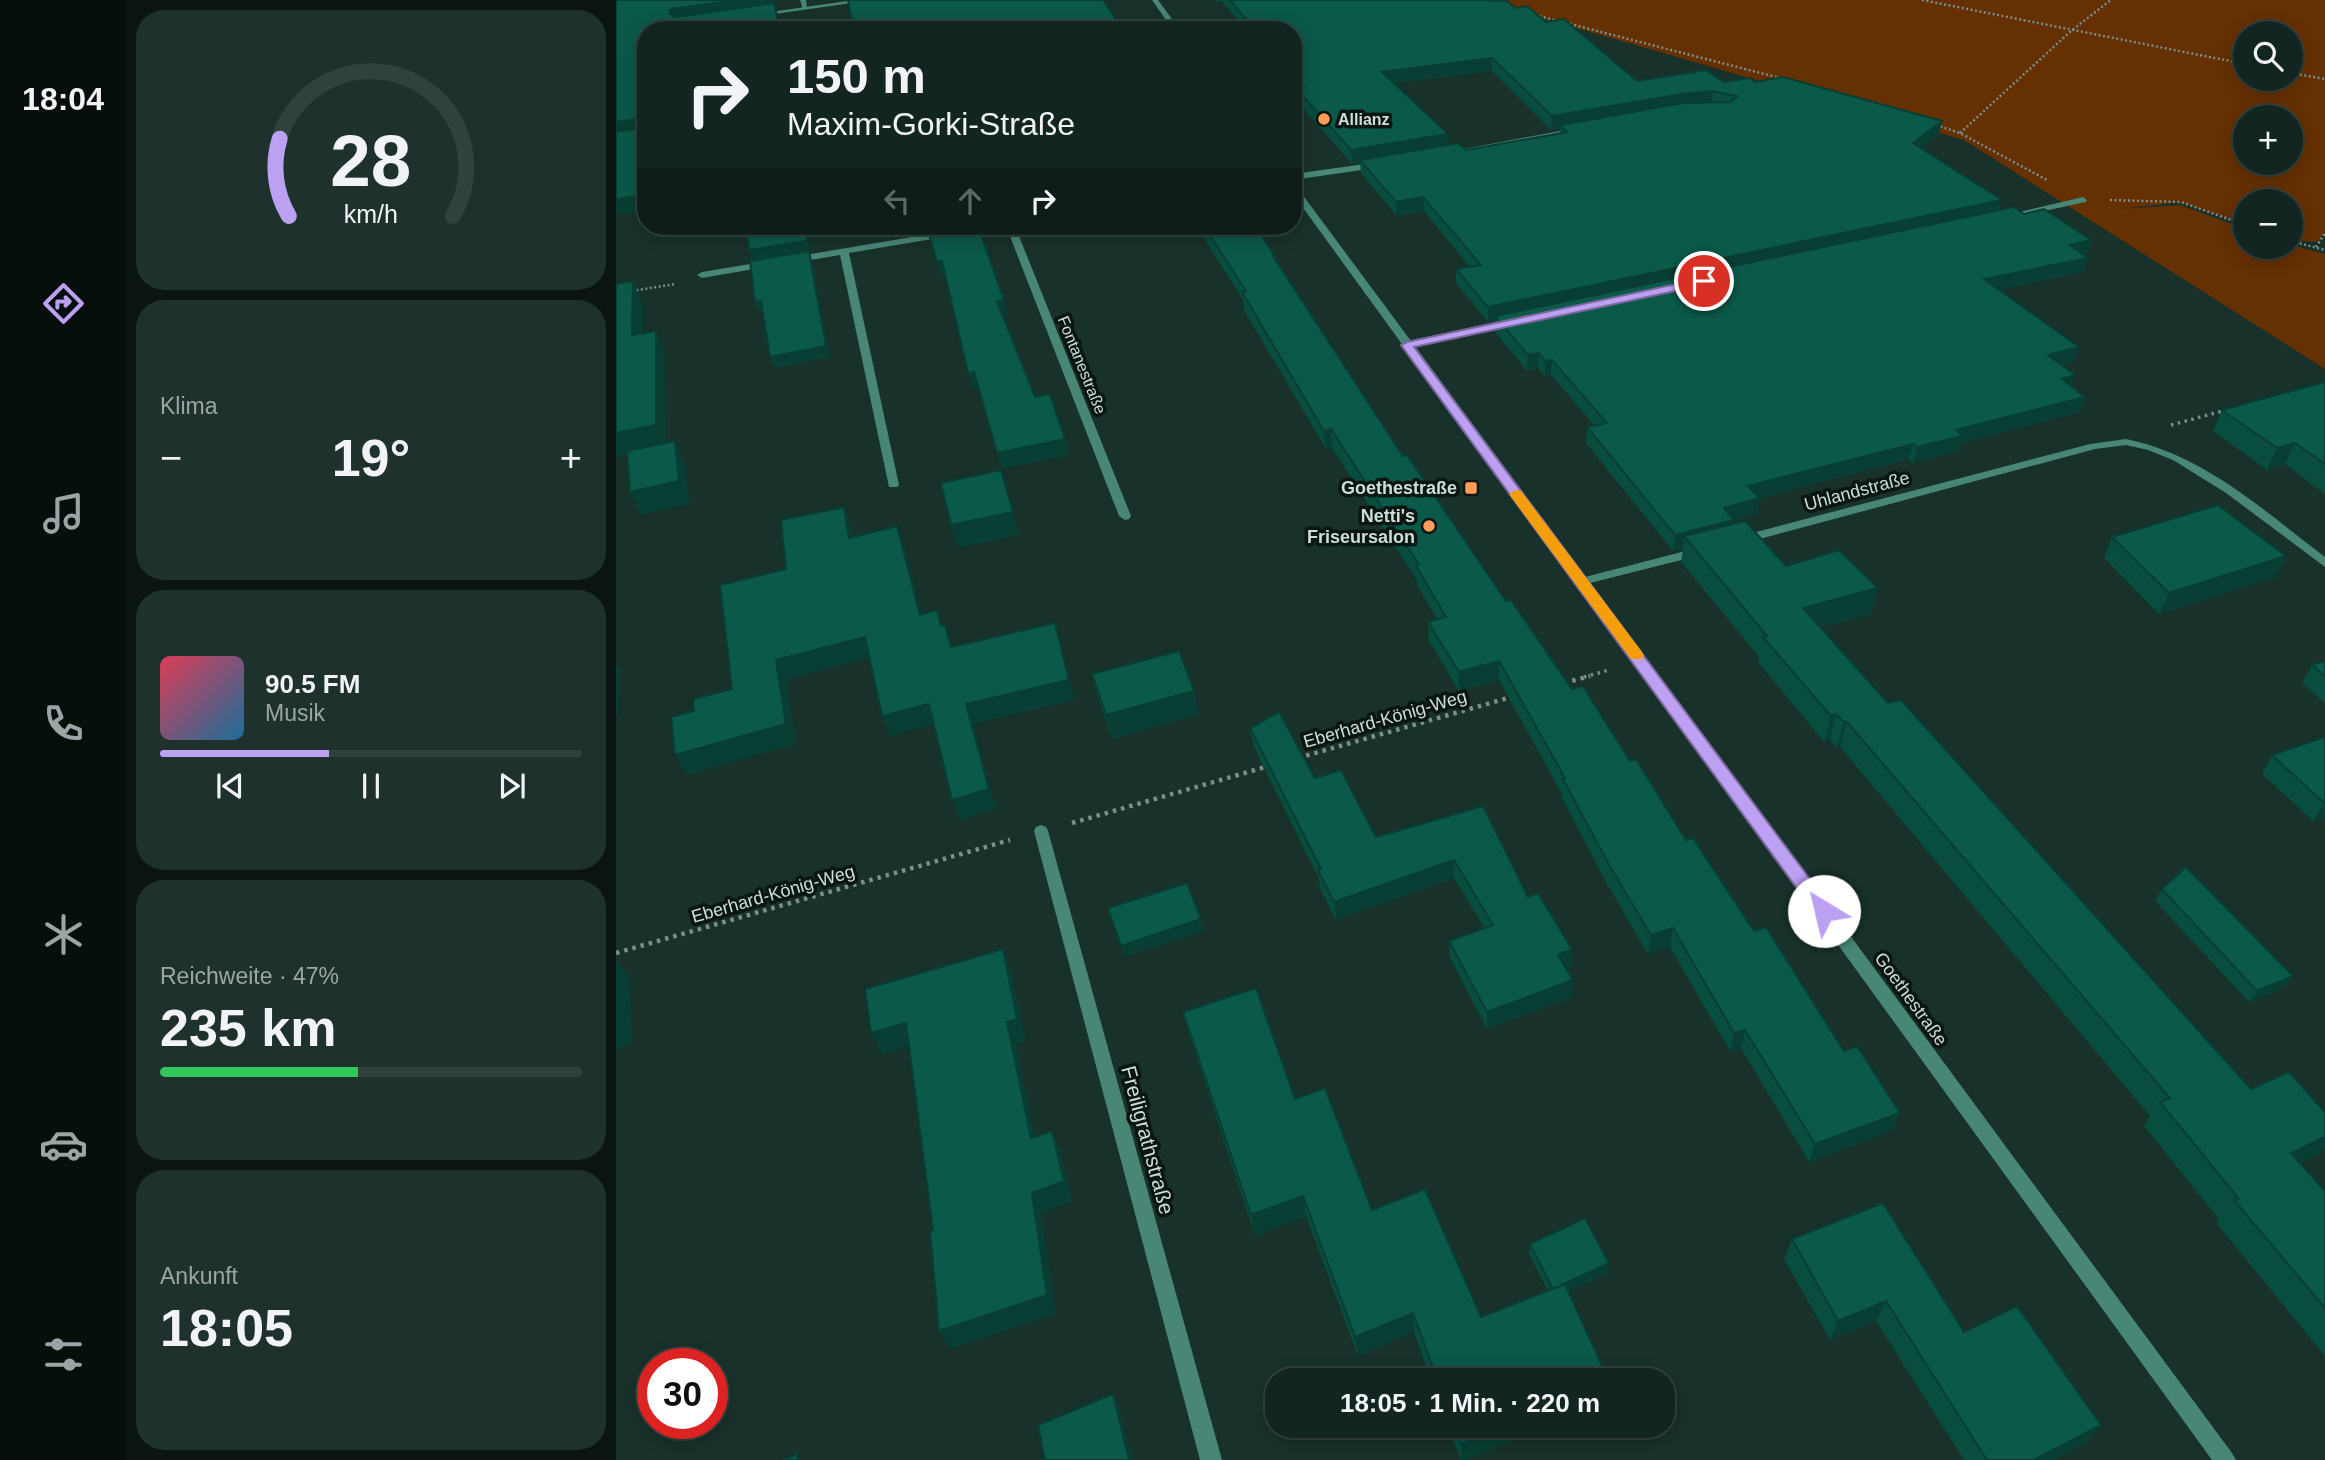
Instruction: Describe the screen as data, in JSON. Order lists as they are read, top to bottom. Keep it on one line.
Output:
{"streets":{"street":["Fontanestraße","Uhlandstraße","Goethestraße","Freiligrathstraße"],"path":["Eberhard-König-Weg"]},"places":{"other":["Allianz","Netti's Friseursalon"],"transit":["Goethestraße"]},"page":{"tabs":"18:04","map_buttons":["+","−"],"turn":["150 m","Maxim-Gorki-Straße"],"tile":["Klima",["Reichweite · 47%","235 km"],["Ankunft","18:05"]],"heat":["−","19°","+"],"song":["90.5 FM","Musik"],"limit":"30","trip":"18:05 · 1 Min. · 220 m","gauge":["28","km/h"]}}
